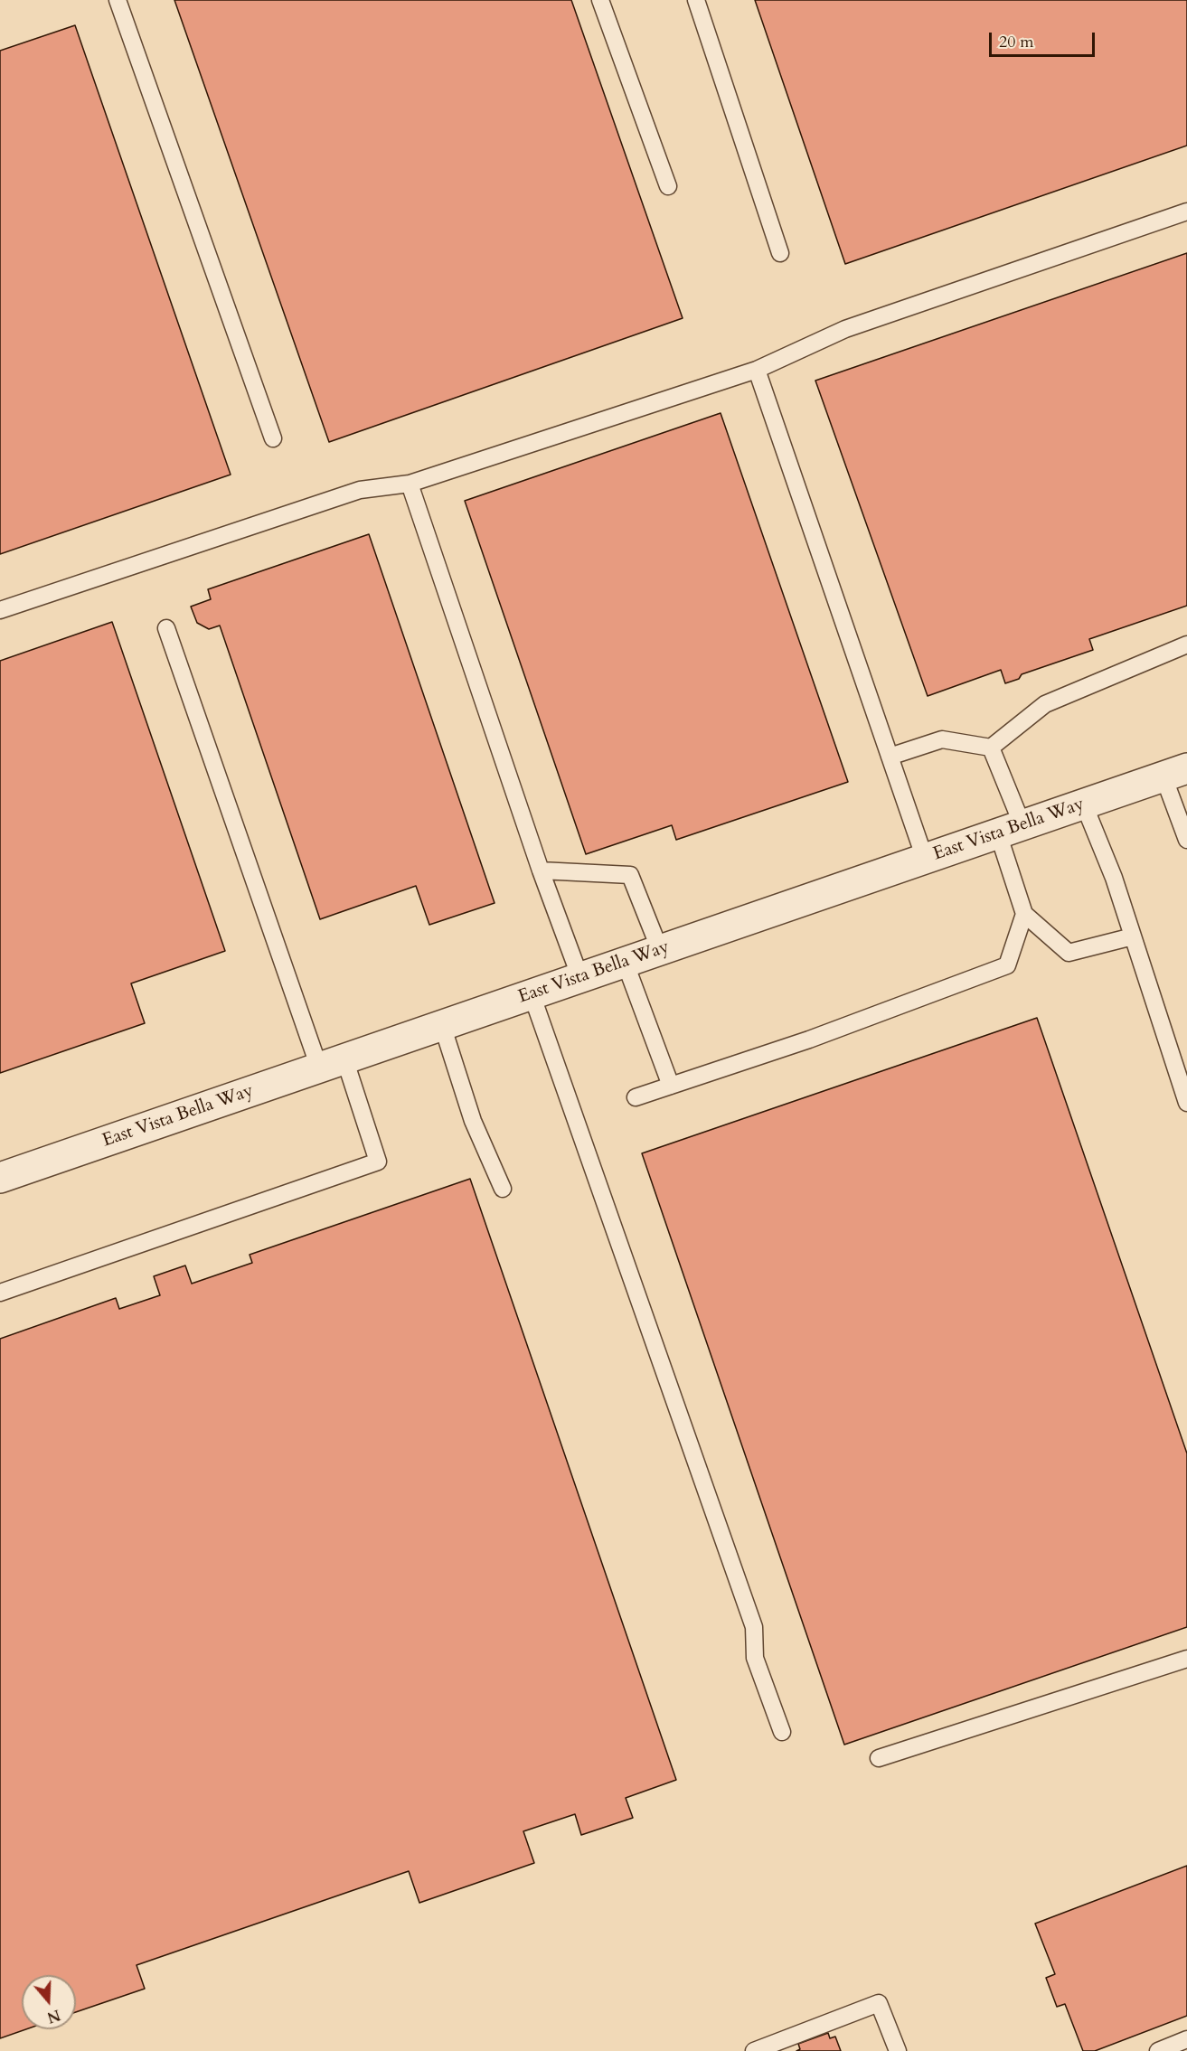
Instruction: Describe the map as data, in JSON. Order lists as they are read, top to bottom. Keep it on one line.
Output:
{"streets":{"street":["East Vista Bella Way"]},"scale_bar":"20 m","north":"bottom"}
